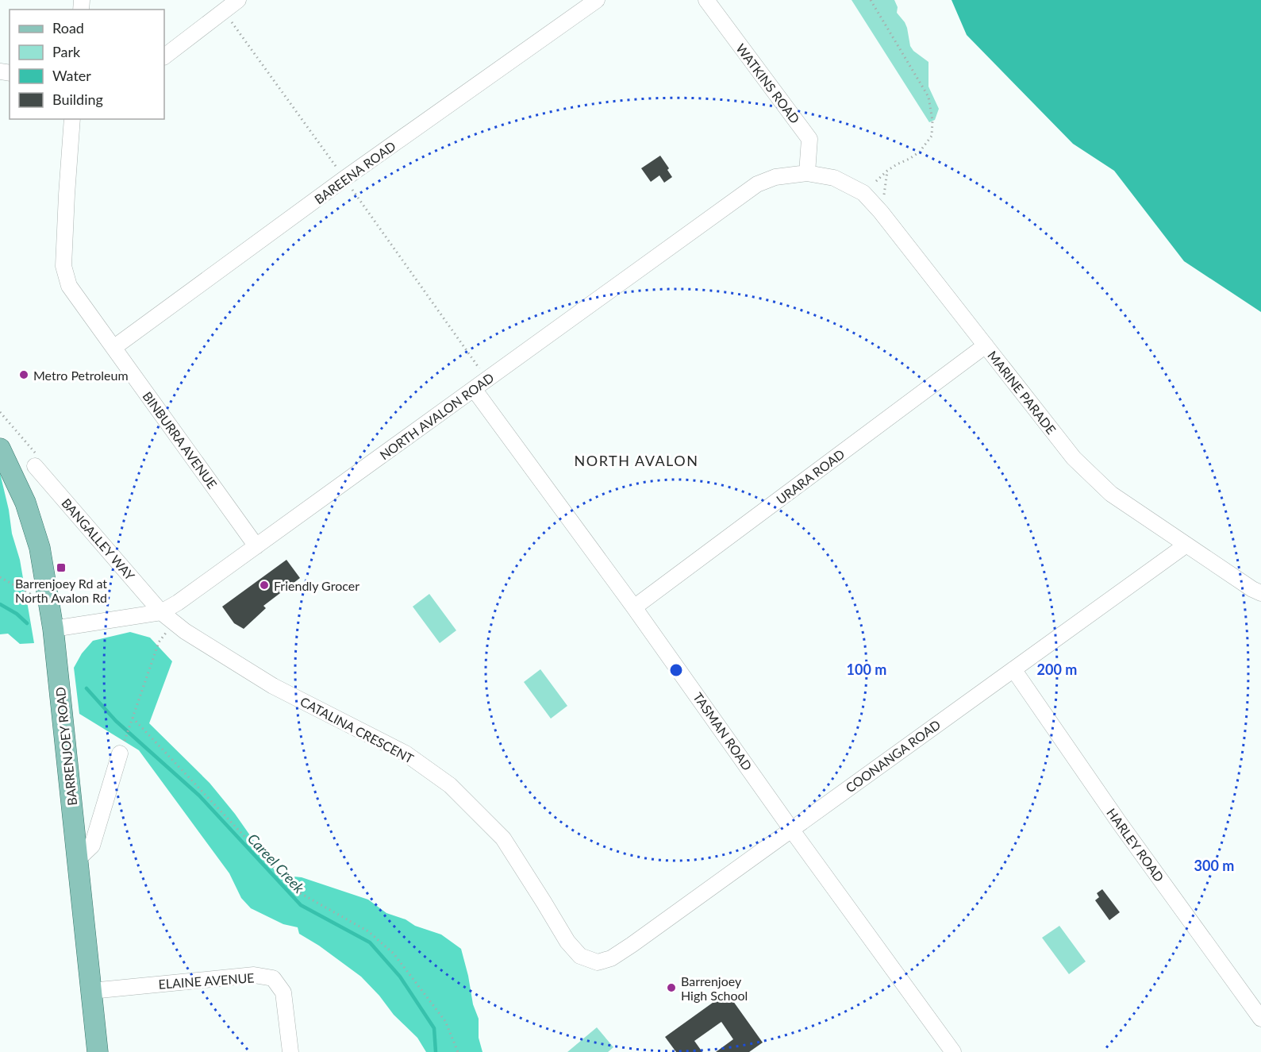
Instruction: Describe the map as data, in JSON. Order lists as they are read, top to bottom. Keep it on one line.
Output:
{"streets":{"main road":["BARRENJOEY ROAD"],"street":["WATKINS ROAD","BAREENA ROAD","MARINE PARADE","NORTH AVALON ROAD","BINBURRA AVENUE","URARA ROAD","BANGALLEY WAY","CATALINA CRESCENT","TASMAN ROAD","COONANGA ROAD","HARLEY ROAD","ELAINE AVENUE"]},"crossings":[["WATKINS ROAD","MARINE PARADE"],["WATKINS ROAD","NORTH AVALON ROAD"],["BAREENA ROAD","BINBURRA AVENUE"],["MARINE PARADE","NORTH AVALON ROAD"],["MARINE PARADE","URARA ROAD"],["MARINE PARADE","COONANGA ROAD"],["NORTH AVALON ROAD","BINBURRA AVENUE"],["NORTH AVALON ROAD","BANGALLEY WAY"],["NORTH AVALON ROAD","CATALINA CRESCENT"],["NORTH AVALON ROAD","TASMAN ROAD"],["NORTH AVALON ROAD","BARRENJOEY ROAD"],["URARA ROAD","TASMAN ROAD"],["BANGALLEY WAY","CATALINA CRESCENT"],["CATALINA CRESCENT","COONANGA ROAD"],["TASMAN ROAD","COONANGA ROAD"],["BARRENJOEY ROAD","ELAINE AVENUE"],["COONANGA ROAD","HARLEY ROAD"]],"districts":["NORTH AVALON"],"water":["Careel Creek"],"places":{"other":["Metro Petroleum","Friendly Grocer","Barrenjoey High School"],"transit":["Barrenjoey Rd at North Avalon Rd"]},"legend":["Road","Park","Water","Building"],"rings":["100 m","200 m","300 m"]}
